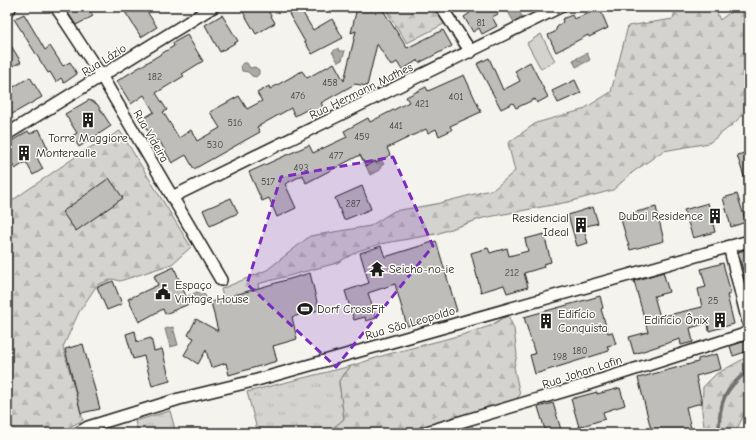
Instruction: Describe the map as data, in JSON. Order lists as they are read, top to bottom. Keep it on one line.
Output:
{"streets":{"street":["Rua Lázio","Rua Hermann Mathes","Rua Videira","Rua São Leopoldo","Rua Johan Lafin"]},"crossings":[["Rua Lázio","Rua Videira"],["Rua Hermann Mathes","Rua Videira"]],"places":{"building":["Torre Maggiore","Monterealle","Dubai Residence","Residencial Ideal","Edifício Ônix","Edifício Conquista"],"temple":["Seicho-no-ie"],"public building":["Espaço Vintage House"],"sports":["Dorf CrossFit"]},"house_numbers":["81","182","458","476","401","421","516","441","459","530","477","493","517","287","212","25","180","198"]}
